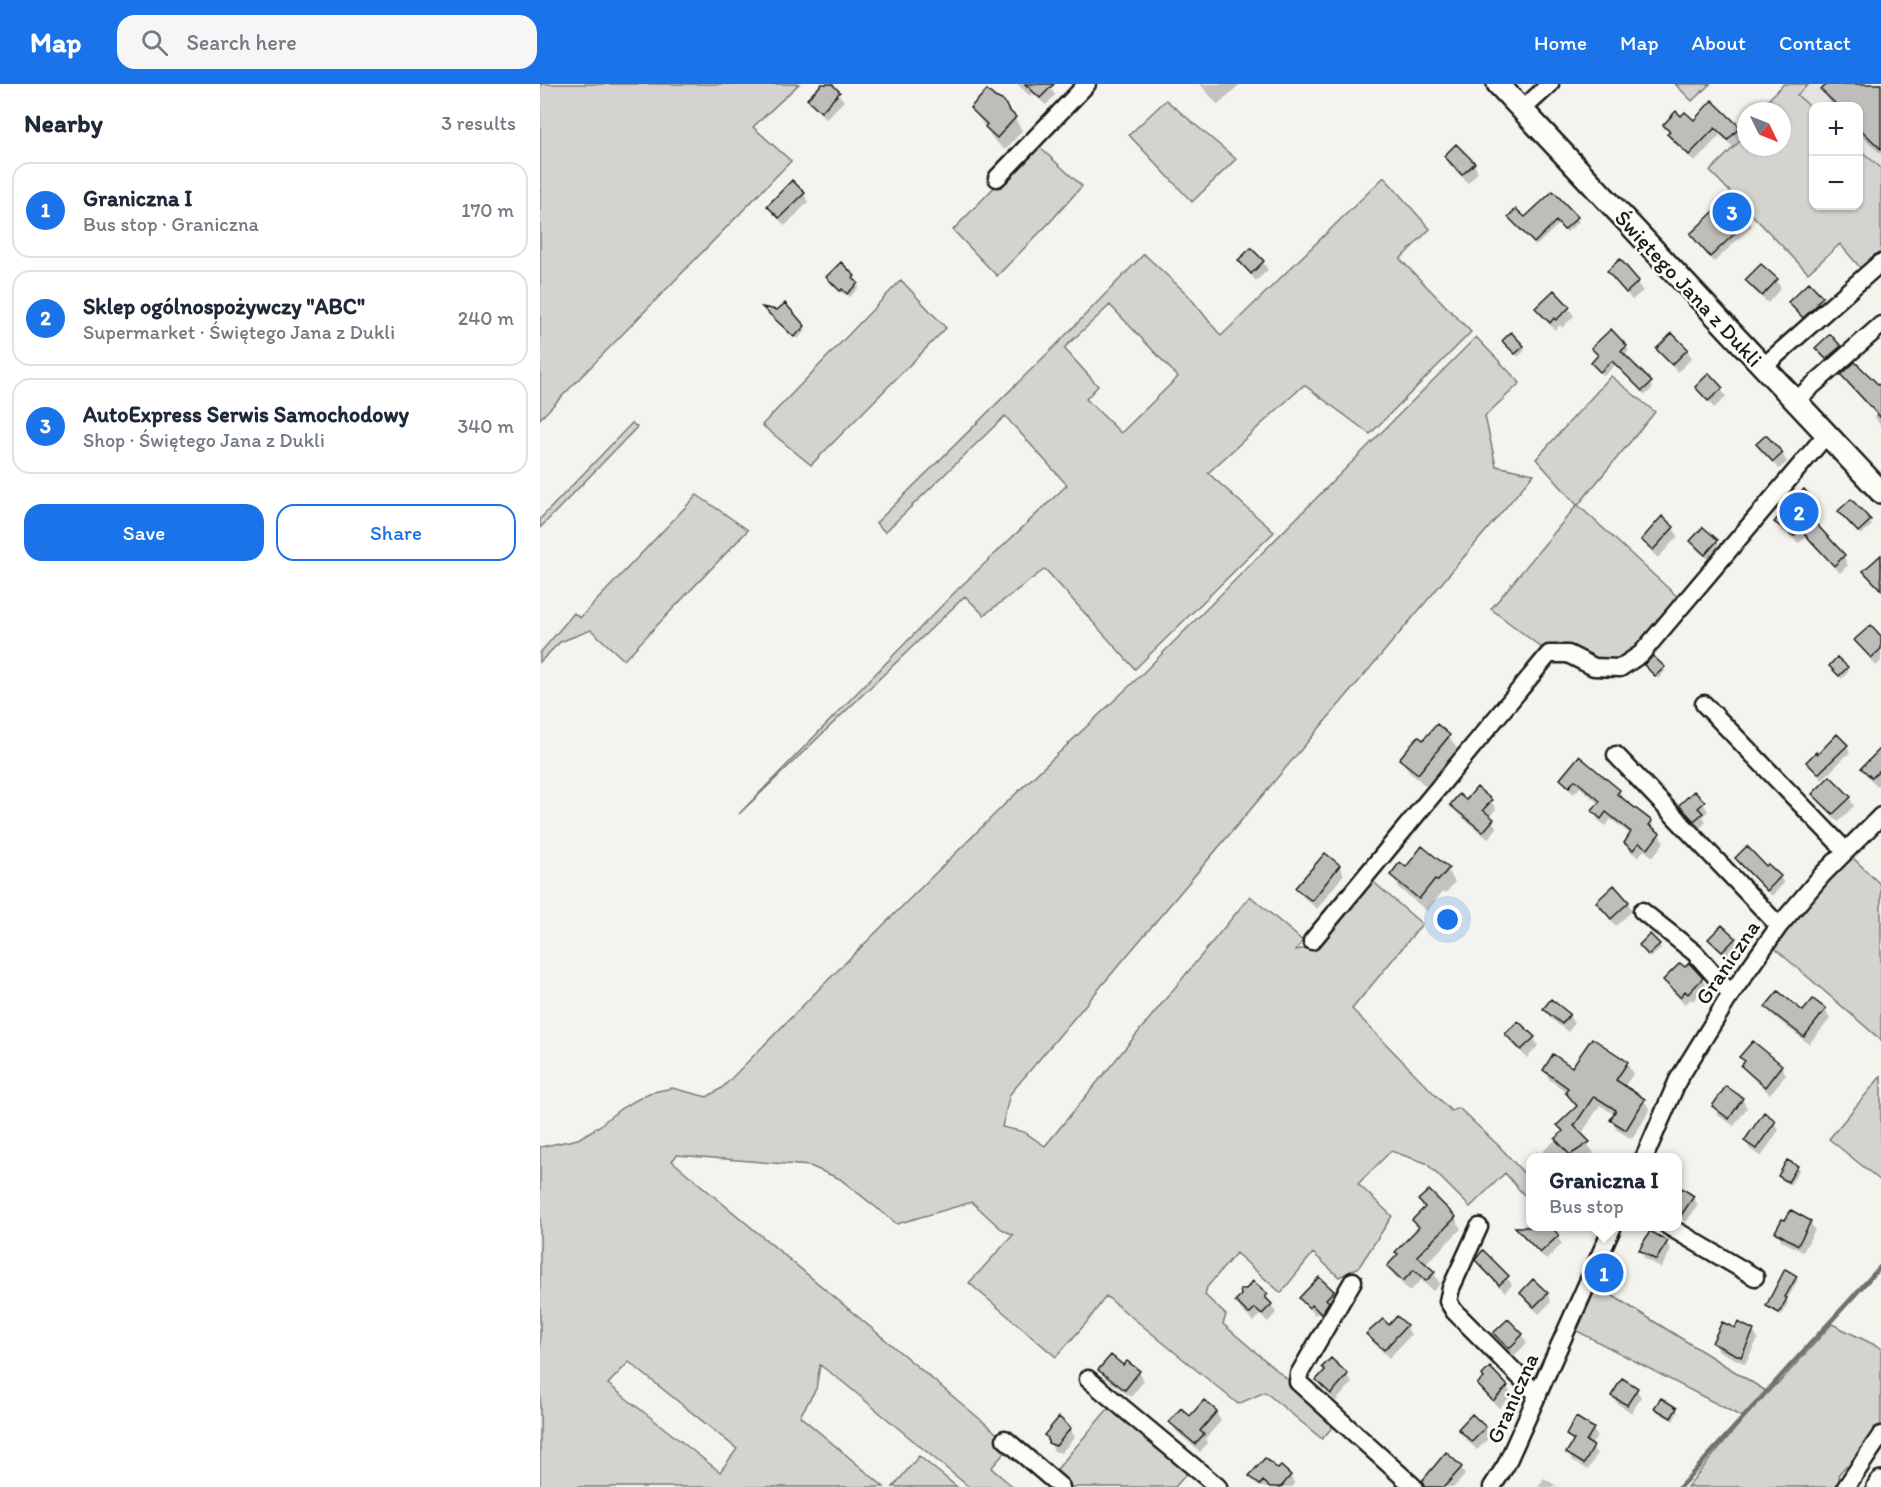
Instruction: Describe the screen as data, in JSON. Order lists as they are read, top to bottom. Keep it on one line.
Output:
{"streets":{"main road":["Świętego Jana z Dukli"],"street":["Graniczna"]},"north":"bottom right","page":{"header":"Map","search":"Search here","nav":["Home","Map","About","Contact"],"heading":["Nearby","3 results"],"map_buttons":["+","−"],"list":[{"mark":"1","name":"Graniczna I","note":"Bus stop · Graniczna","value":"170 m"},{"mark":"2","name":"Sklep ogólnospożywczy \"ABC\"","note":"Supermarket · Świętego Jana z Dukli","value":"240 m"},{"mark":"3","name":"AutoExpress Serwis Samochodowy","note":"Shop · Świętego Jana z Dukli","value":"340 m"}],"pins":["3","2","1"],"buttons":["Save","Share"],"popup":["Graniczna I","Bus stop"]}}
